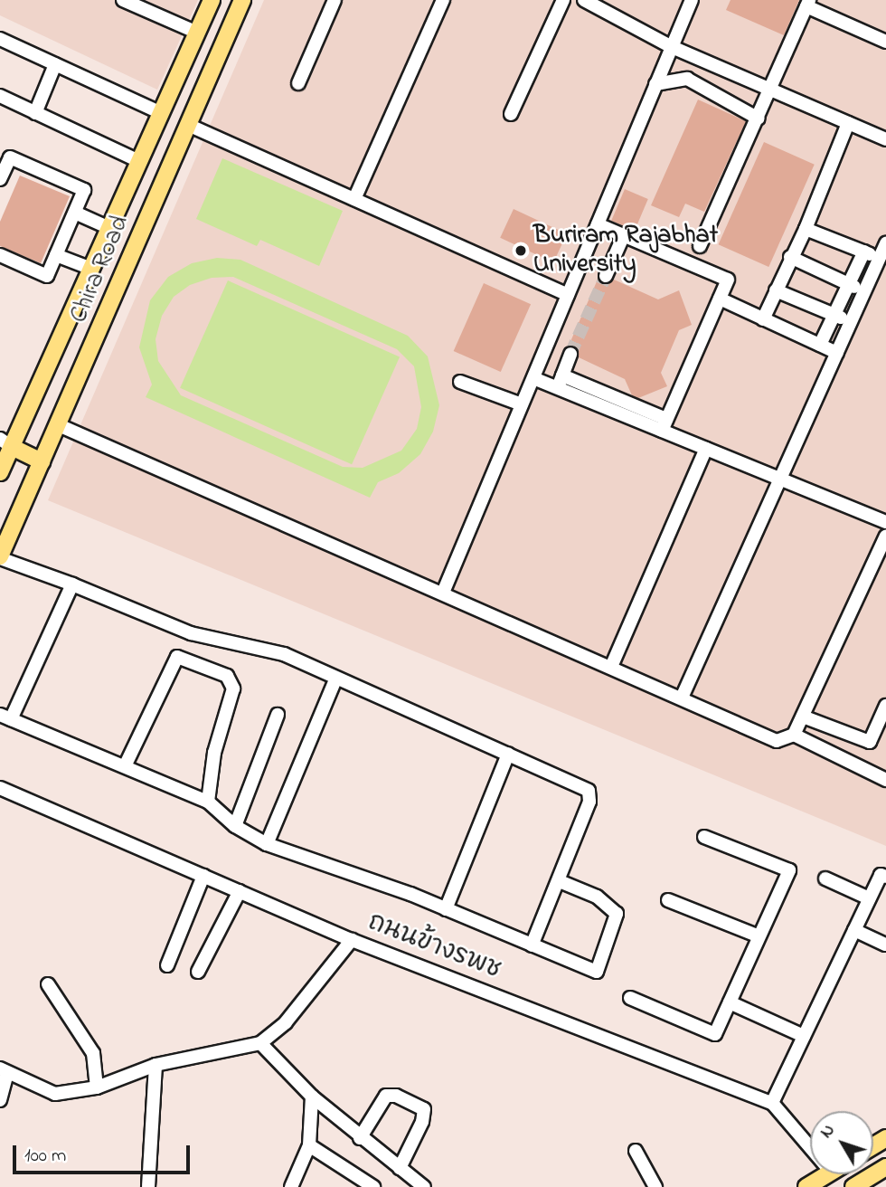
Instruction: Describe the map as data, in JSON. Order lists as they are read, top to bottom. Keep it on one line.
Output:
{"streets":{"main road":["Chira Road"],"street":["ถนนข้างรพช"]},"places":["Buriram Rajabhat University"],"scale_bar":"100 m","north":"top left"}
